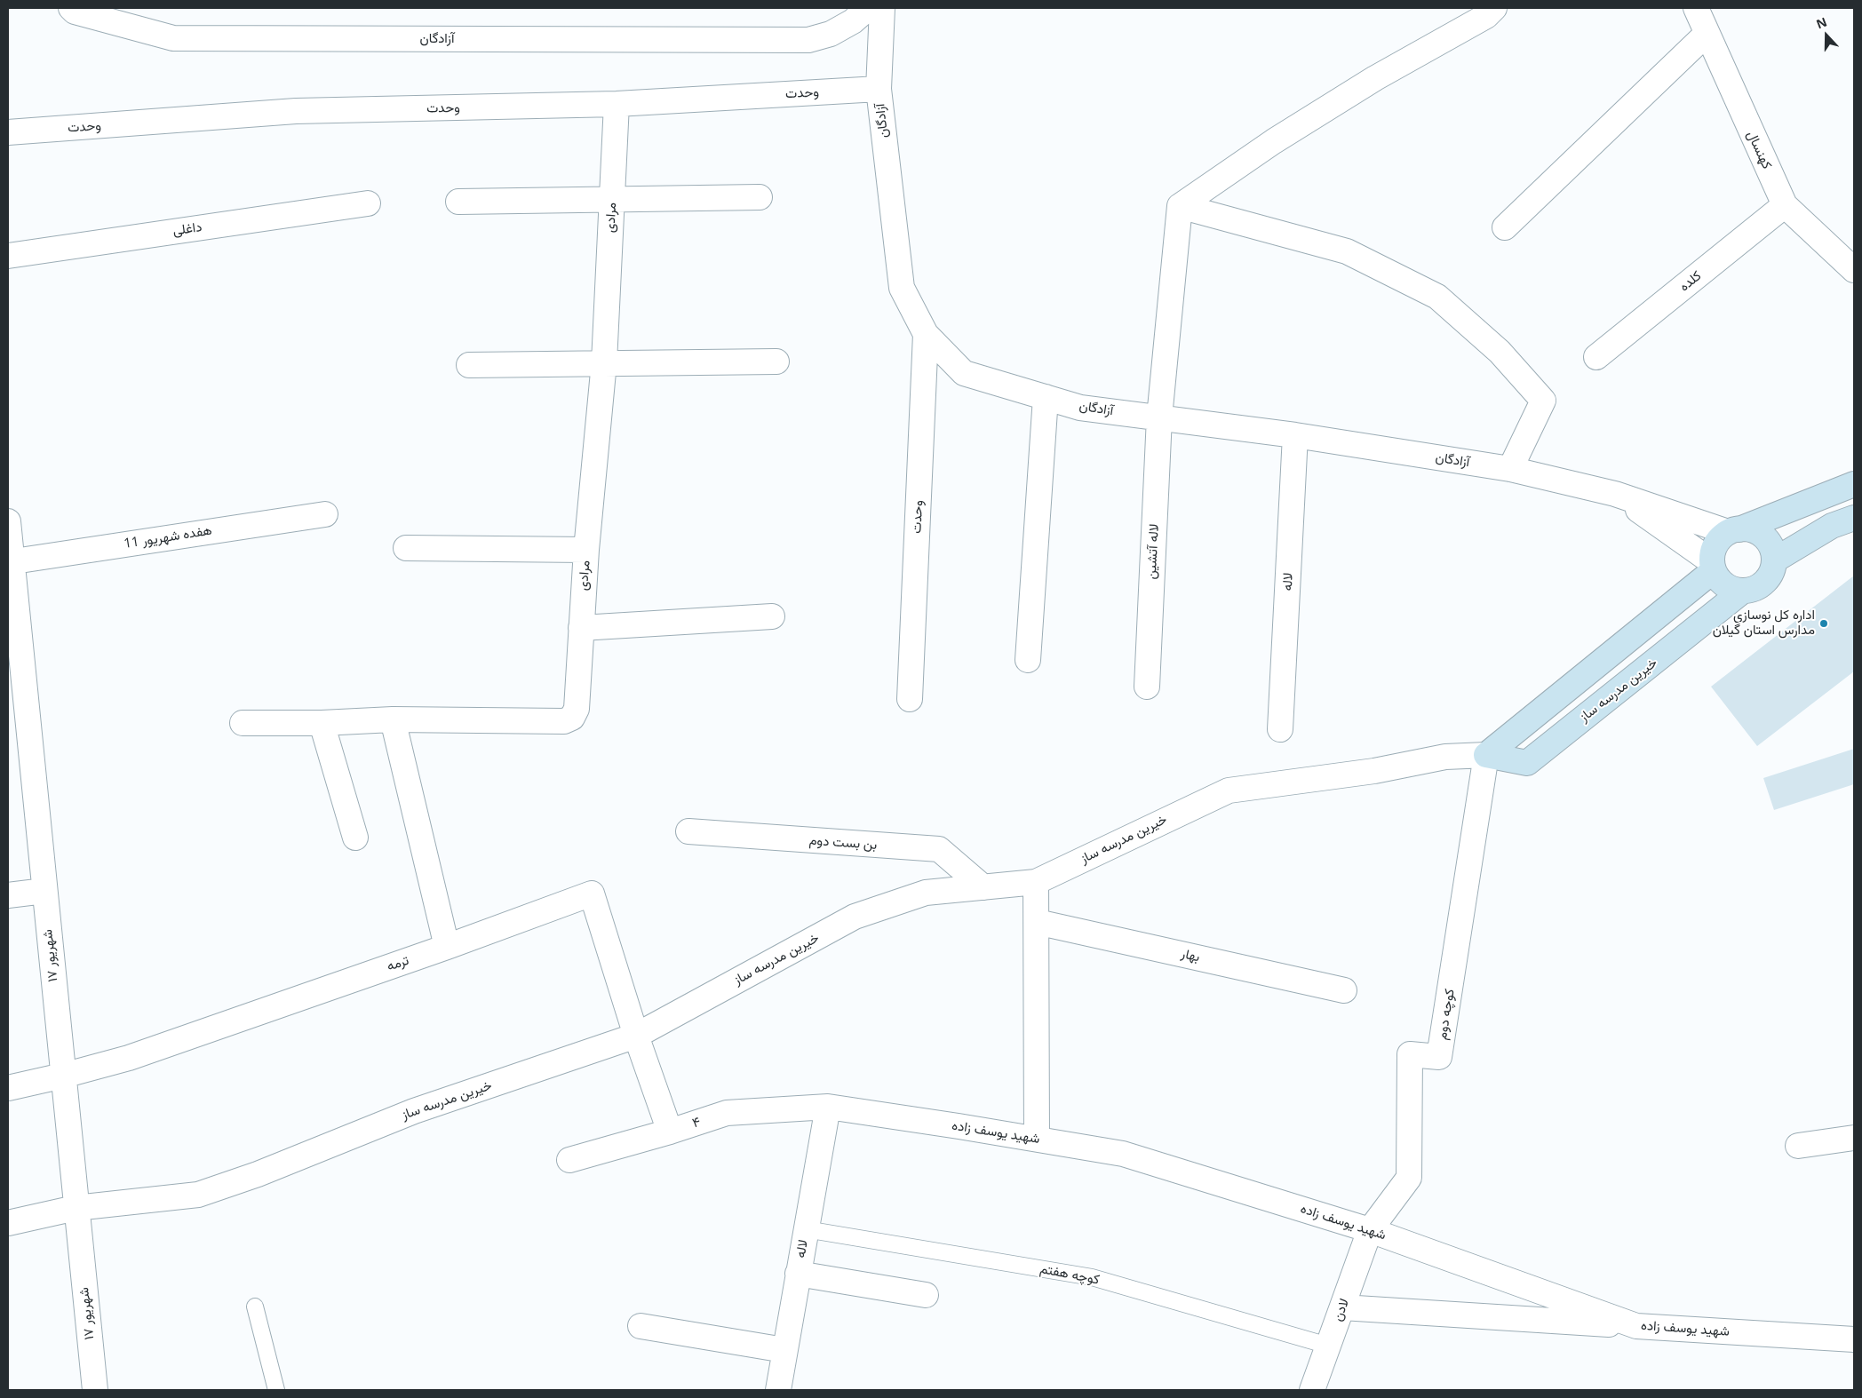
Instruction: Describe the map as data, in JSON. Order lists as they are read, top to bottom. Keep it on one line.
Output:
{"streets":{"main road":["خیرین مدرسه ساز"],"street":["آزادگان","وحدت","کهنسال","مرادی","داغلی","کلده","هفده شهریور 11","لاله آتشین","لاله","بن بست دوم","۱۷ شهریور","بهار","ترمه","کوچه دوم","۴","شهید یوسف زاده","لادن"],"lane":["کوچه هفتم"]},"crossings":[["آزادگان","وحدت"],["آزادگان","لاله آتشین"],["آزادگان","لاله"],["آزادگان","خیرین مدرسه ساز"],["وحدت","مرادی"],["کهنسال","کلده"],["هفده شهریور 11","۱۷ شهریور"],["لاله","۴"],["لاله","شهید یوسف زاده"],["لاله","کوچه هفتم"],["خیرین مدرسه ساز","بن بست دوم"],["خیرین مدرسه ساز","۱۷ شهریور"],["خیرین مدرسه ساز","ترمه"],["خیرین مدرسه ساز","کوچه دوم"],["۱۷ شهریور","ترمه"],["کوچه دوم","شهید یوسف زاده"],["کوچه دوم","لادن"],["۴","شهید یوسف زاده"],["شهید یوسف زاده","لادن"],["کوچه هفتم","لادن"]],"places":["اداره کل نوسازی مدارس استان گیلان"],"north":"top"}
